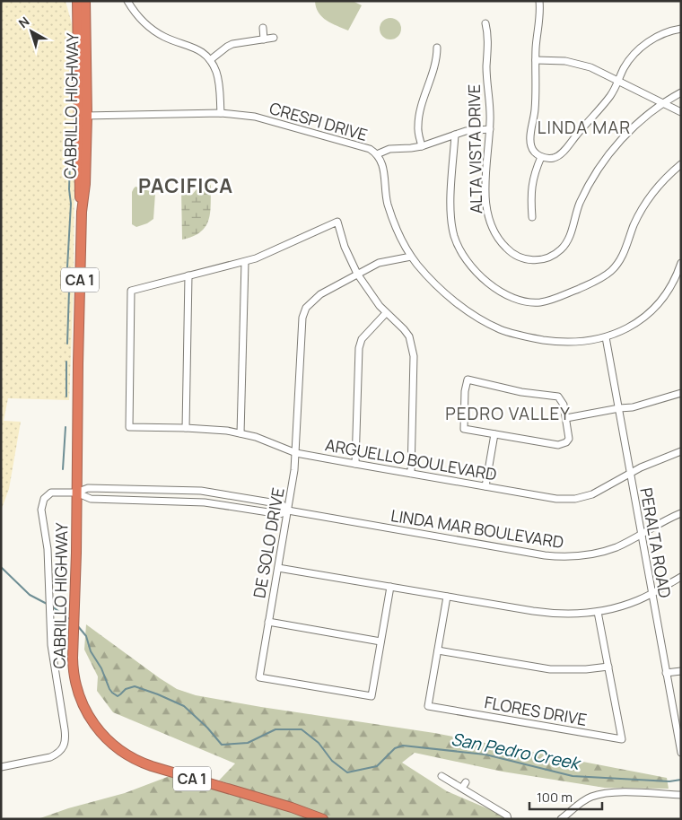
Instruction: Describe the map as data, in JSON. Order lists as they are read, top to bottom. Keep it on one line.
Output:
{"streets":{"highway":["CABRILLO HIGHWAY","CA 1"],"street":["CRESPI DRIVE","ALTA VISTA DRIVE","ARGUELLO BOULEVARD","LINDA MAR BOULEVARD","DE SOLO DRIVE","PERALTA ROAD","FLORES DRIVE"]},"crossings":[["CABRILLO HIGHWAY","CRESPI DRIVE"],["CABRILLO HIGHWAY","LINDA MAR BOULEVARD"],["CRESPI DRIVE","DE SOLO DRIVE"],["CRESPI DRIVE","PERALTA ROAD"],["ARGUELLO BOULEVARD","DE SOLO DRIVE"],["ARGUELLO BOULEVARD","PERALTA ROAD"],["LINDA MAR BOULEVARD","DE SOLO DRIVE"],["LINDA MAR BOULEVARD","PERALTA ROAD"]],"districts":["LINDA MAR","PACIFICA","PEDRO VALLEY"],"water":["San Pedro Creek"],"scale_bar":"100 m","north":"top left"}
